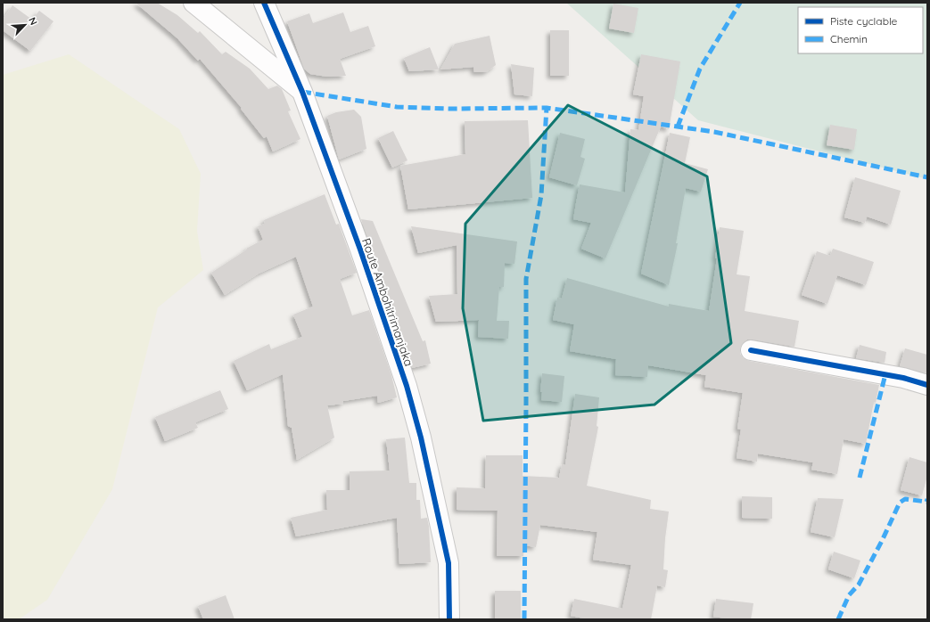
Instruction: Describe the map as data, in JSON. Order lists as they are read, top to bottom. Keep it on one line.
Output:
{"streets":{"street":["Route Ambohitrimanjaka"]},"legend":["Piste cyclable","Chemin"],"north":"top right"}
